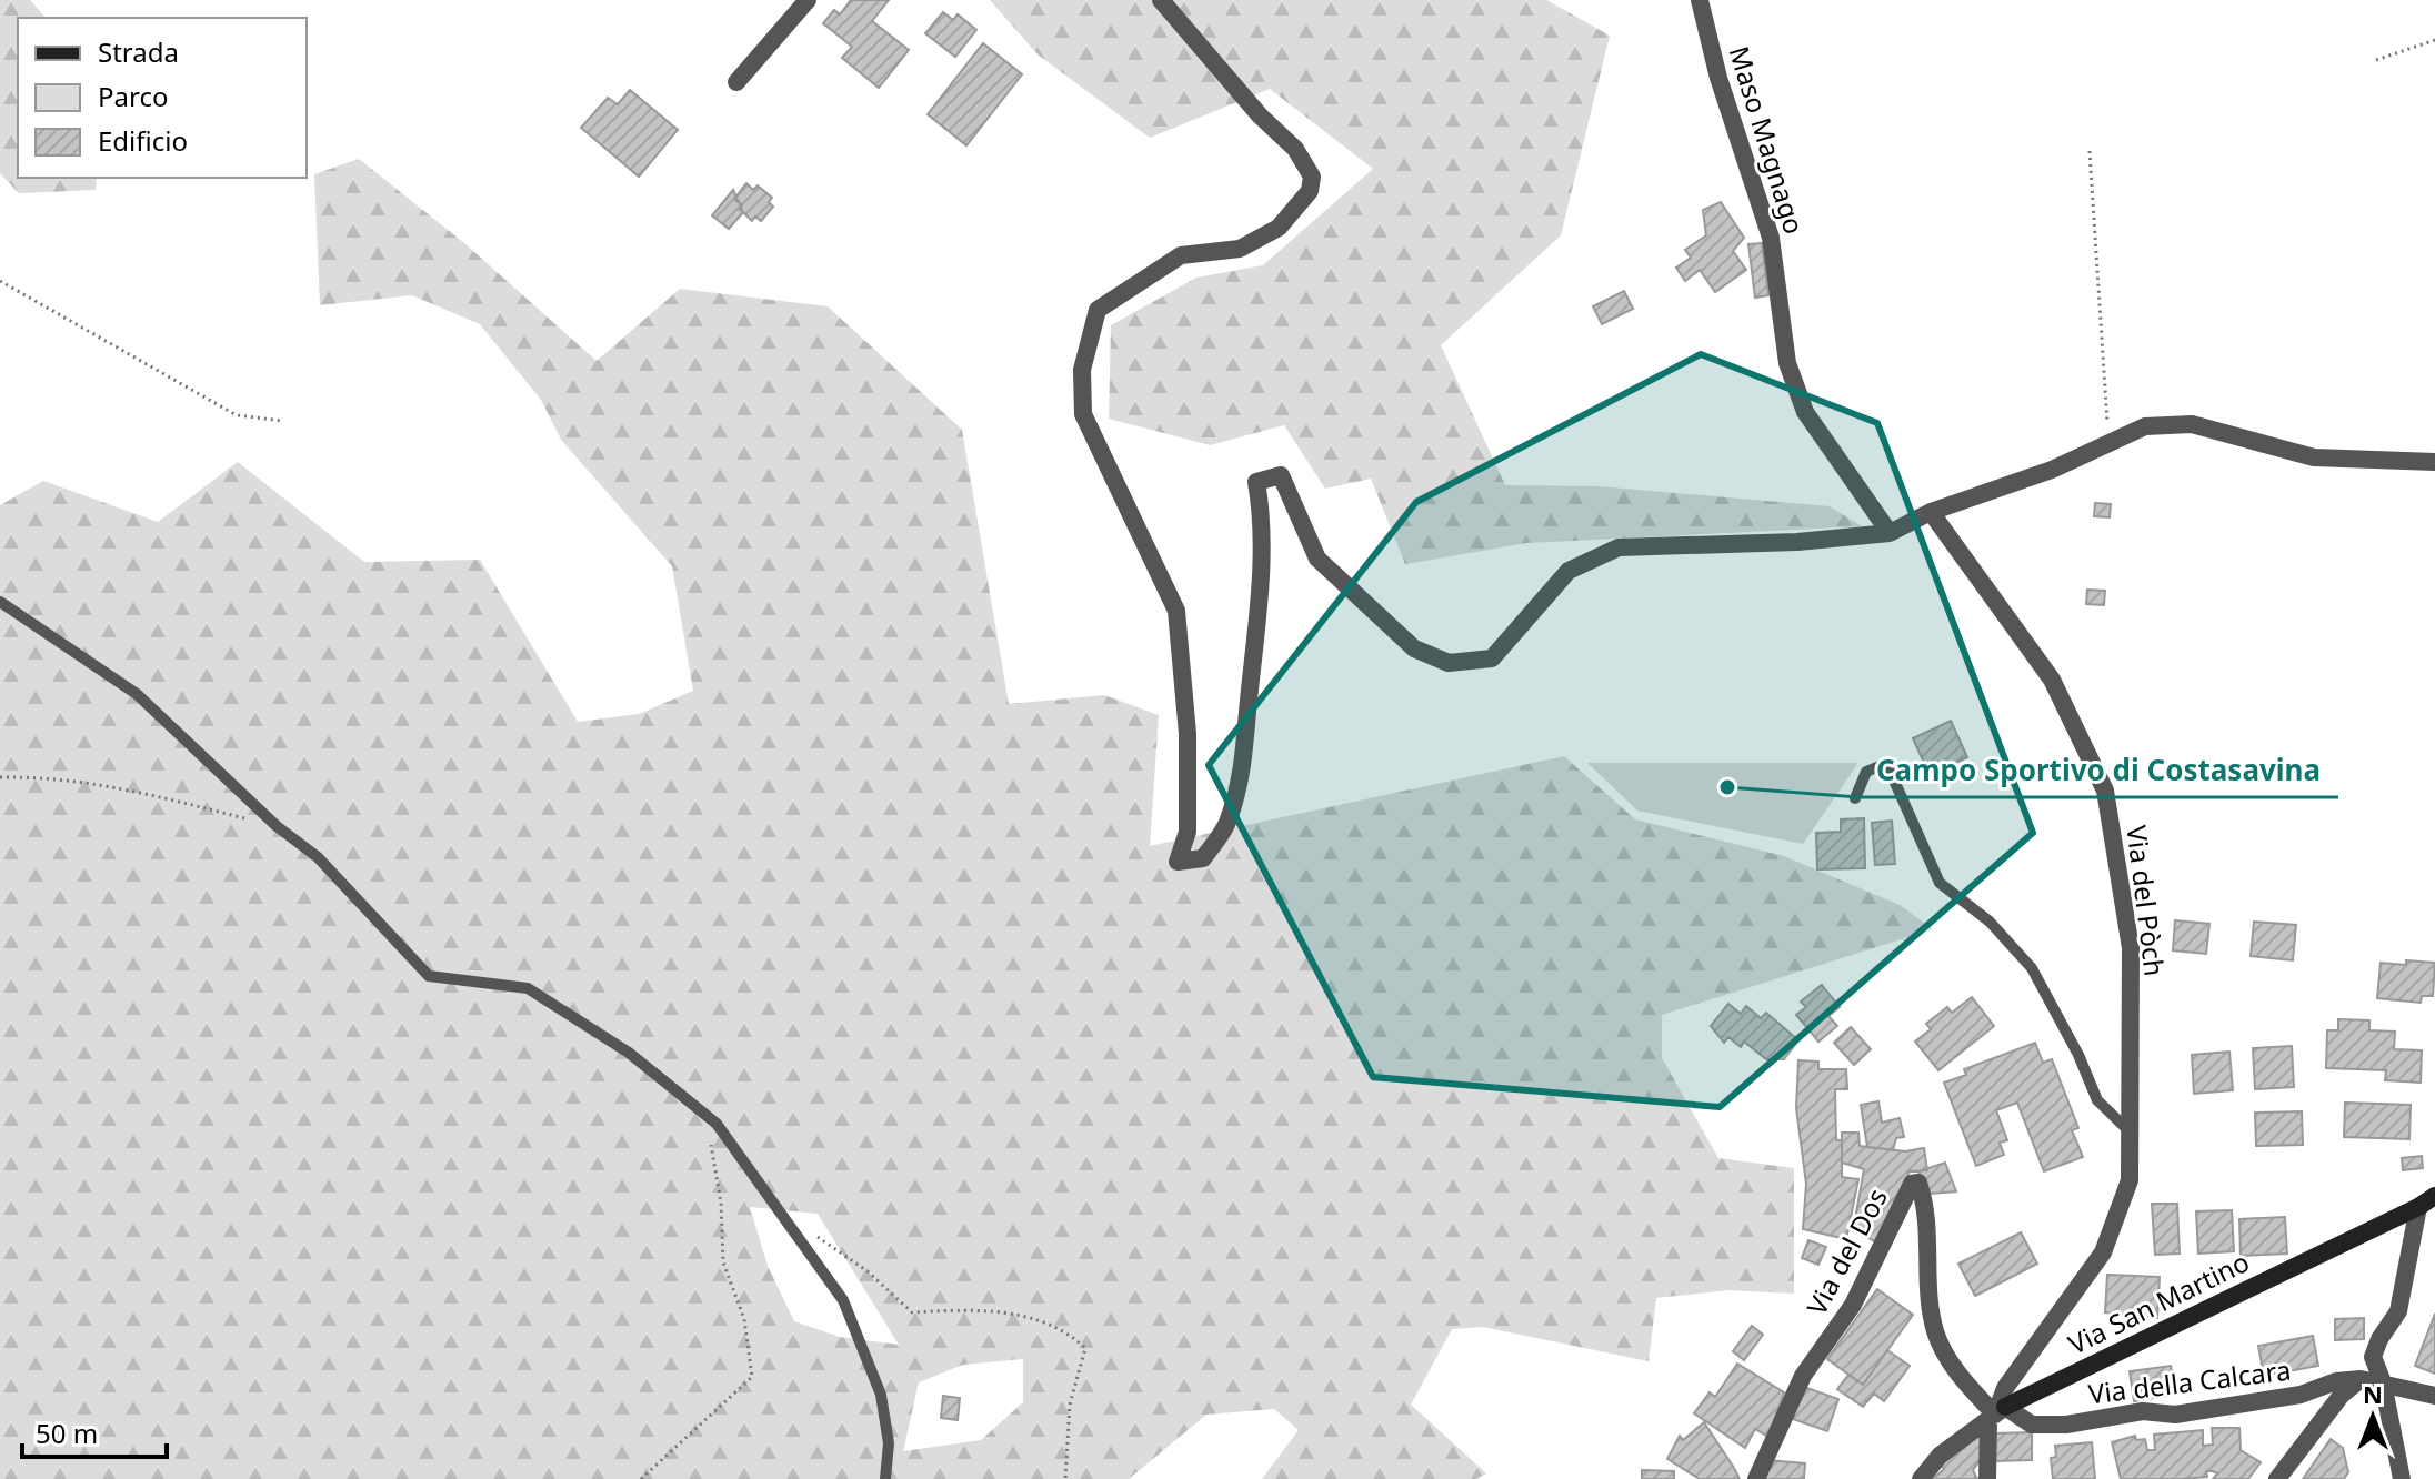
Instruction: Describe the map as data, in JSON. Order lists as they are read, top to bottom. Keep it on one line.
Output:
{"streets":{"street":["Maso Magnago","Via del Pòch","Via del Dos","Via San Martino","Via della Calcara"]},"crossings":[["Via del Pòch","Via del Dos"],["Via del Pòch","Via San Martino"],["Via del Pòch","Via della Calcara"],["Via del Dos","Via San Martino"],["Via del Dos","Via della Calcara"],["Via San Martino","Via della Calcara"]],"places":["Campo Sportivo di Costasavina"],"legend":["Strada","Parco","Edificio"],"scale_bar":"50 m","north":"top"}
